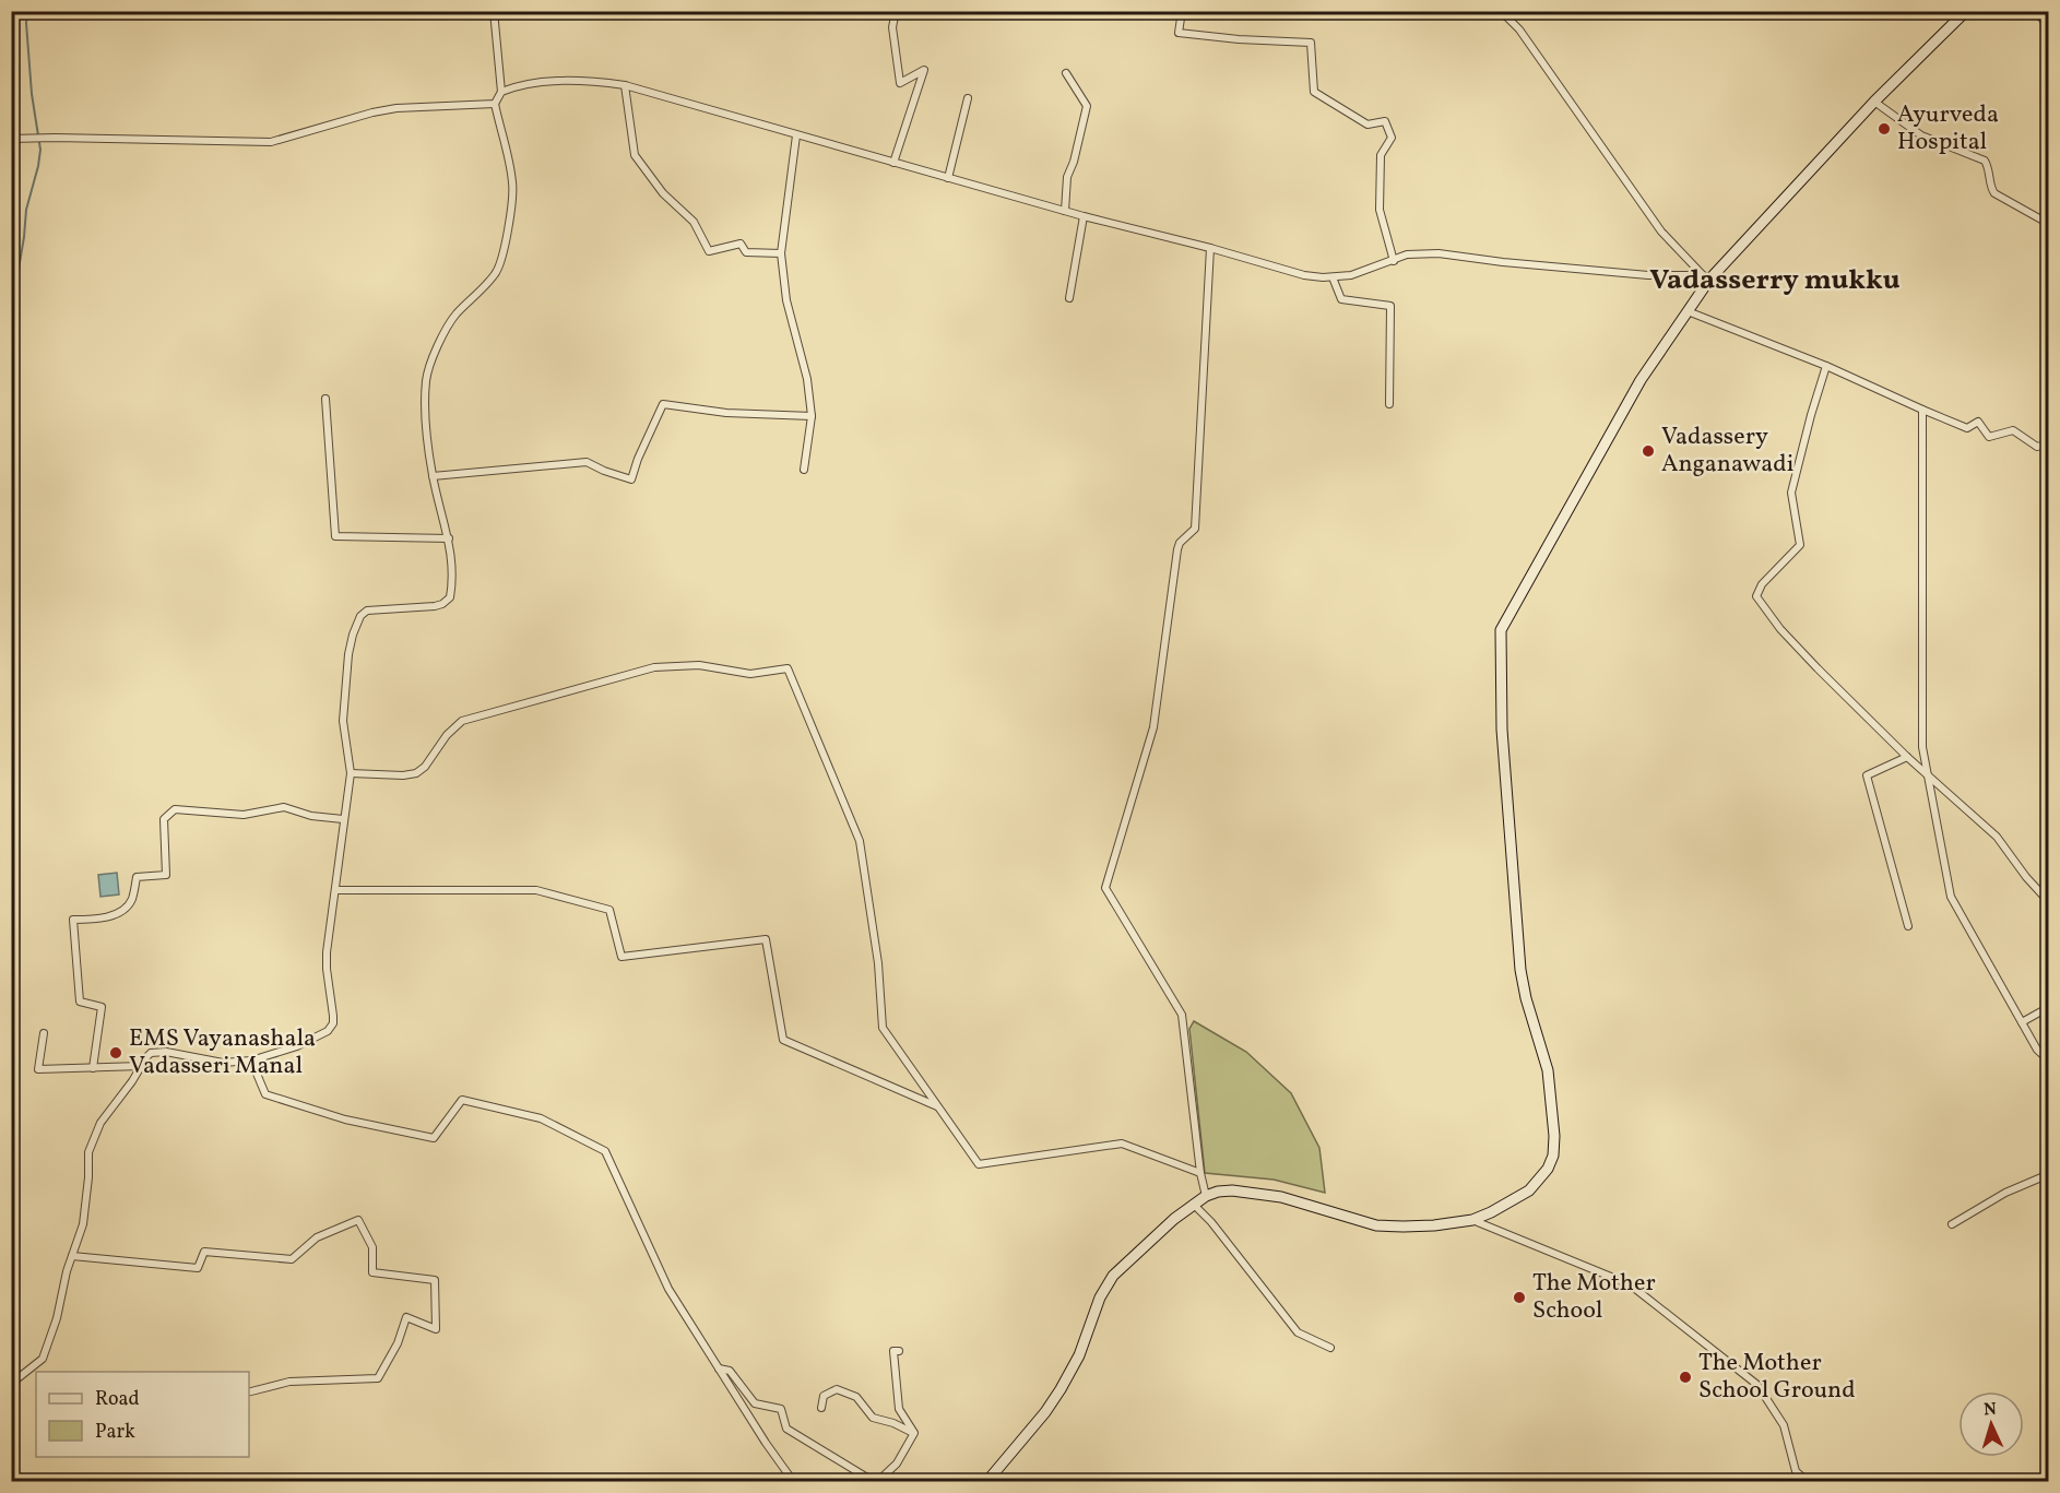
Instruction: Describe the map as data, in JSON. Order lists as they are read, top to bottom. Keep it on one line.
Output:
{"districts":["Vadasserry mukku"],"places":["Ayurveda Hospital","Vadassery Anganawadi","EMS Vayanashala Vadasseri Manal","The Mother School","The Mother School Ground"],"legend":["Road","Park"],"north":"top"}
